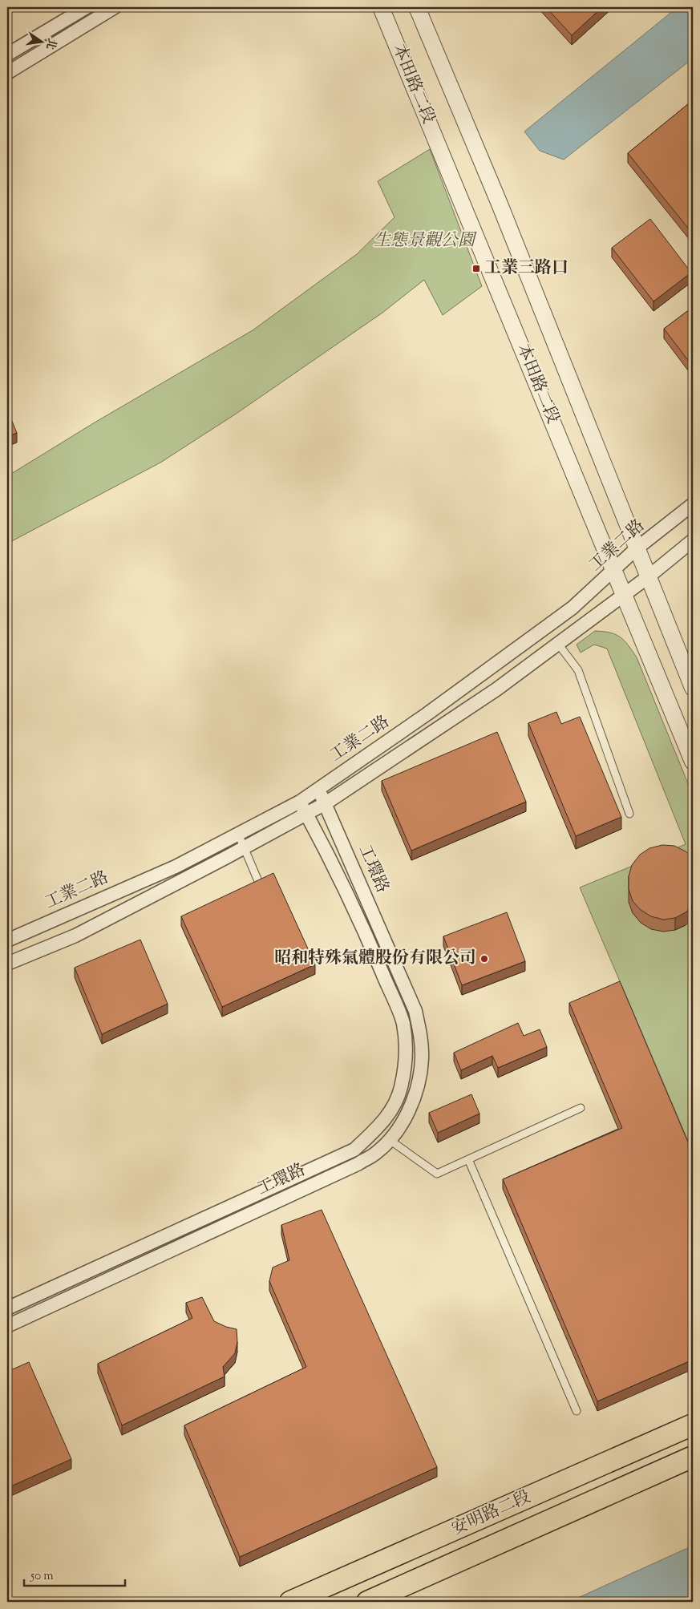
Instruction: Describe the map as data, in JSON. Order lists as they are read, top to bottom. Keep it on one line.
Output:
{"streets":{"main road":["安明路二段"],"street":["本田路二段","工業二路","工環路"]},"crossings":[["本田路二段","工業二路"],["工業二路","工環路"]],"parks":["生態景觀公園"],"places":{"transit":["工業三路口"],"other":["昭和特殊氣體股份有限公司"]},"scale_bar":"50 m","north":"right"}
